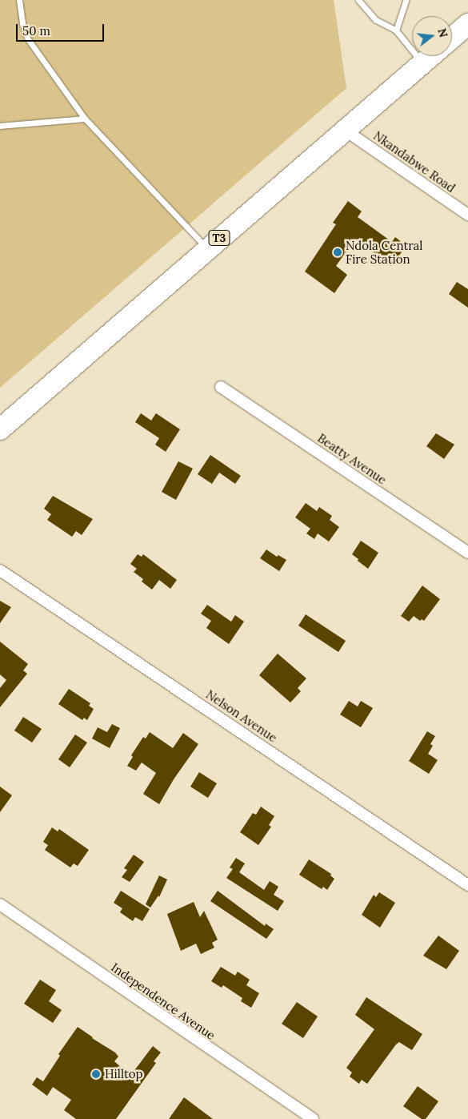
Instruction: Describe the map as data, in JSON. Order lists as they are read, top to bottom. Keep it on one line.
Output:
{"streets":{"highway":["T3"],"street":["Nkandabwe Road","Beatty Avenue","Nelson Avenue","Independence Avenue"]},"crossings":[["Nkandabwe Road","T3"]],"places":["Ndola Central Fire Station","Hilltop"],"scale_bar":"50 m","north":"right"}
